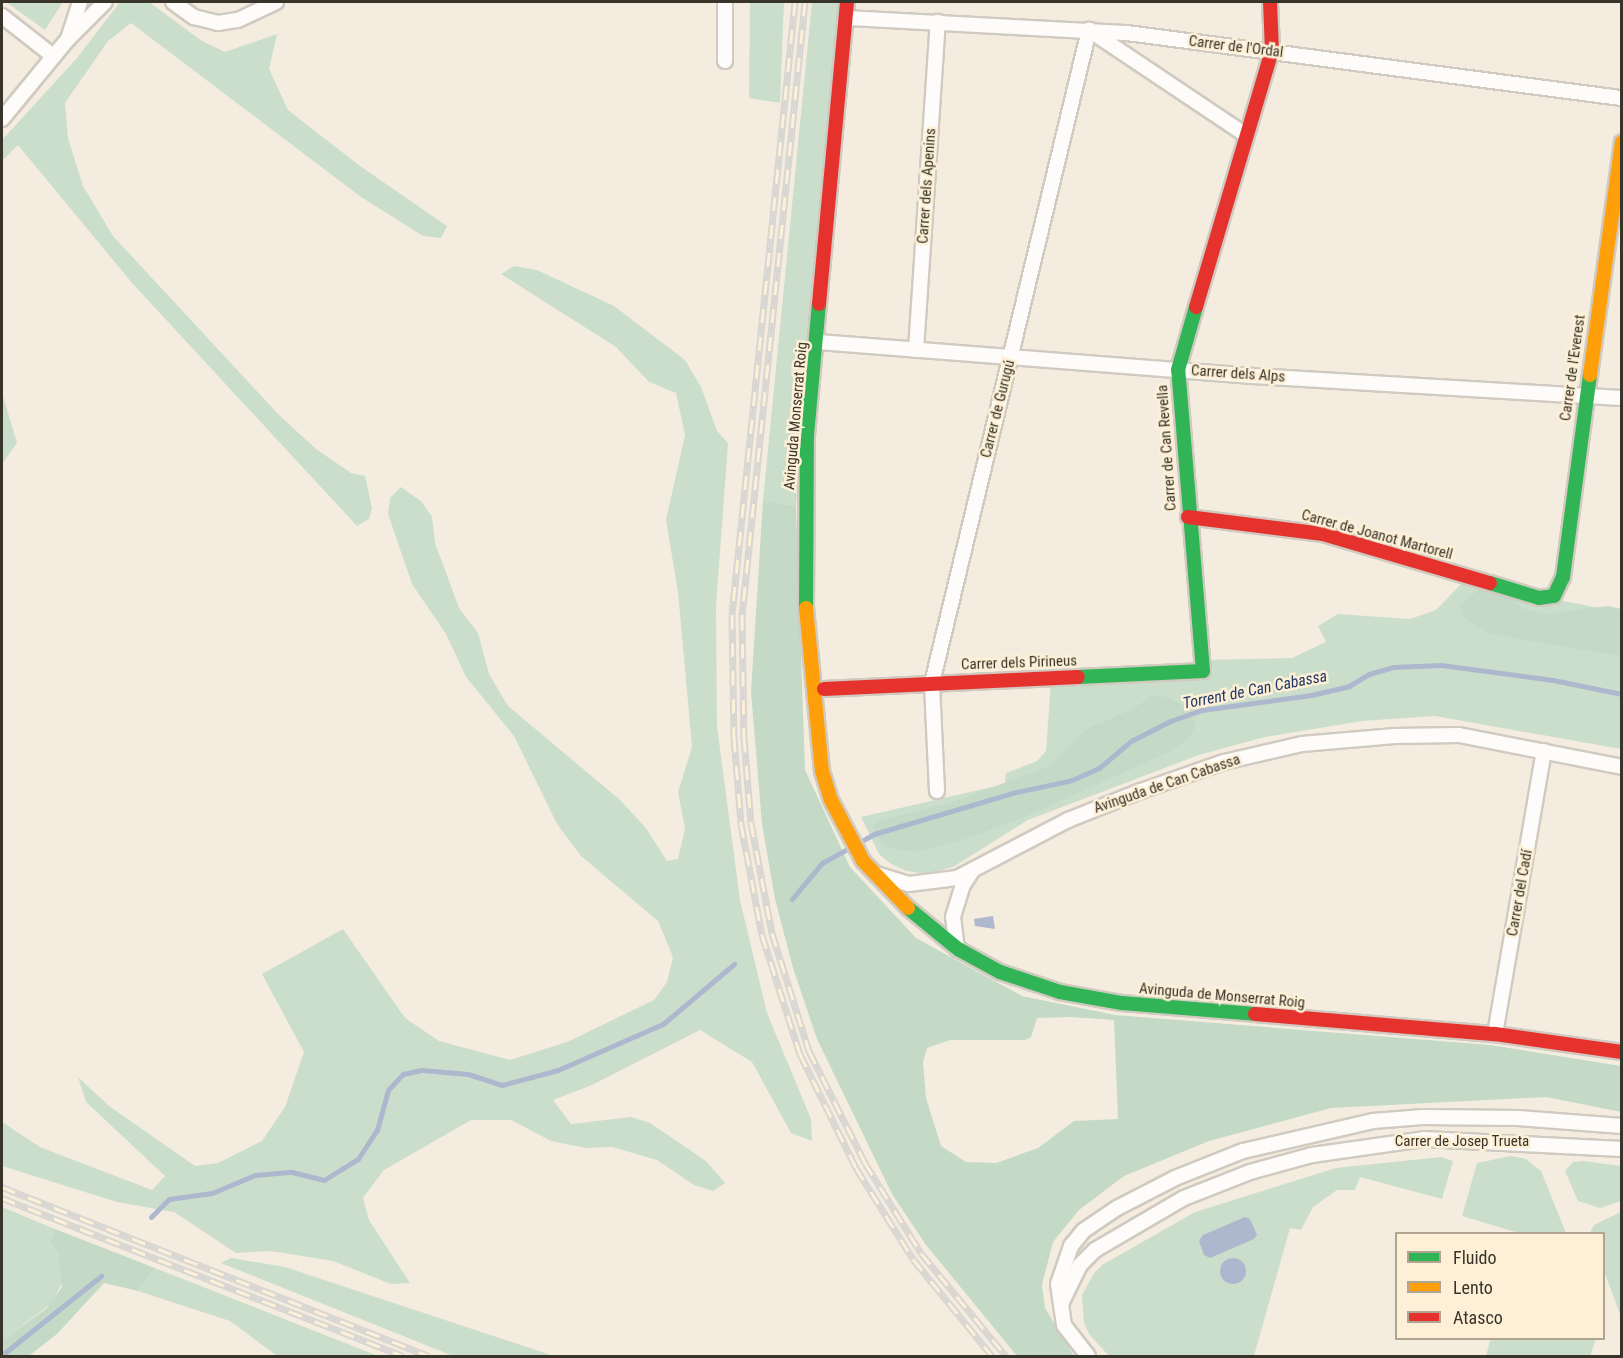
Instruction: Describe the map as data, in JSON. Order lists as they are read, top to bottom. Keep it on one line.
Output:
{"streets":{"street":["Carrer de l'Ordal","Carrer dels Apenins","Carrer de l'Everest","Carrer dels Alps","Carrer de Gurugú","Avinguda Monserrat Roig","Carrer de Can Revella","Carrer de Joanot Martorell","Carrer dels Pirineus","Avinguda de Can Cabassa","Carrer del Cadí","Avinguda de Monserrat Roig","Carrer de Josep Trueta"]},"crossings":[["Carrer de l'Ordal","Carrer dels Apenins"],["Carrer de l'Ordal","Carrer de Gurugú"],["Carrer de l'Ordal","Avinguda Monserrat Roig"],["Carrer de l'Ordal","Carrer de Can Revella"],["Carrer dels Apenins","Carrer dels Alps"],["Carrer de l'Everest","Carrer dels Alps"],["Carrer de l'Everest","Carrer de Joanot Martorell"],["Carrer dels Alps","Carrer de Gurugú"],["Carrer dels Alps","Avinguda Monserrat Roig"],["Carrer dels Alps","Carrer de Can Revella"],["Carrer de Gurugú","Carrer dels Pirineus"],["Avinguda Monserrat Roig","Avinguda de Can Cabassa"],["Avinguda Monserrat Roig","Avinguda de Monserrat Roig"],["Carrer de Can Revella","Carrer de Joanot Martorell"],["Carrer de Can Revella","Carrer dels Pirineus"],["Avinguda de Can Cabassa","Carrer del Cadí"],["Avinguda de Can Cabassa","Avinguda de Monserrat Roig"],["Carrer del Cadí","Avinguda de Monserrat Roig"]],"water":["Torrent de Can Cabassa"],"legend":["Fluido","Lento","Atasco"]}
